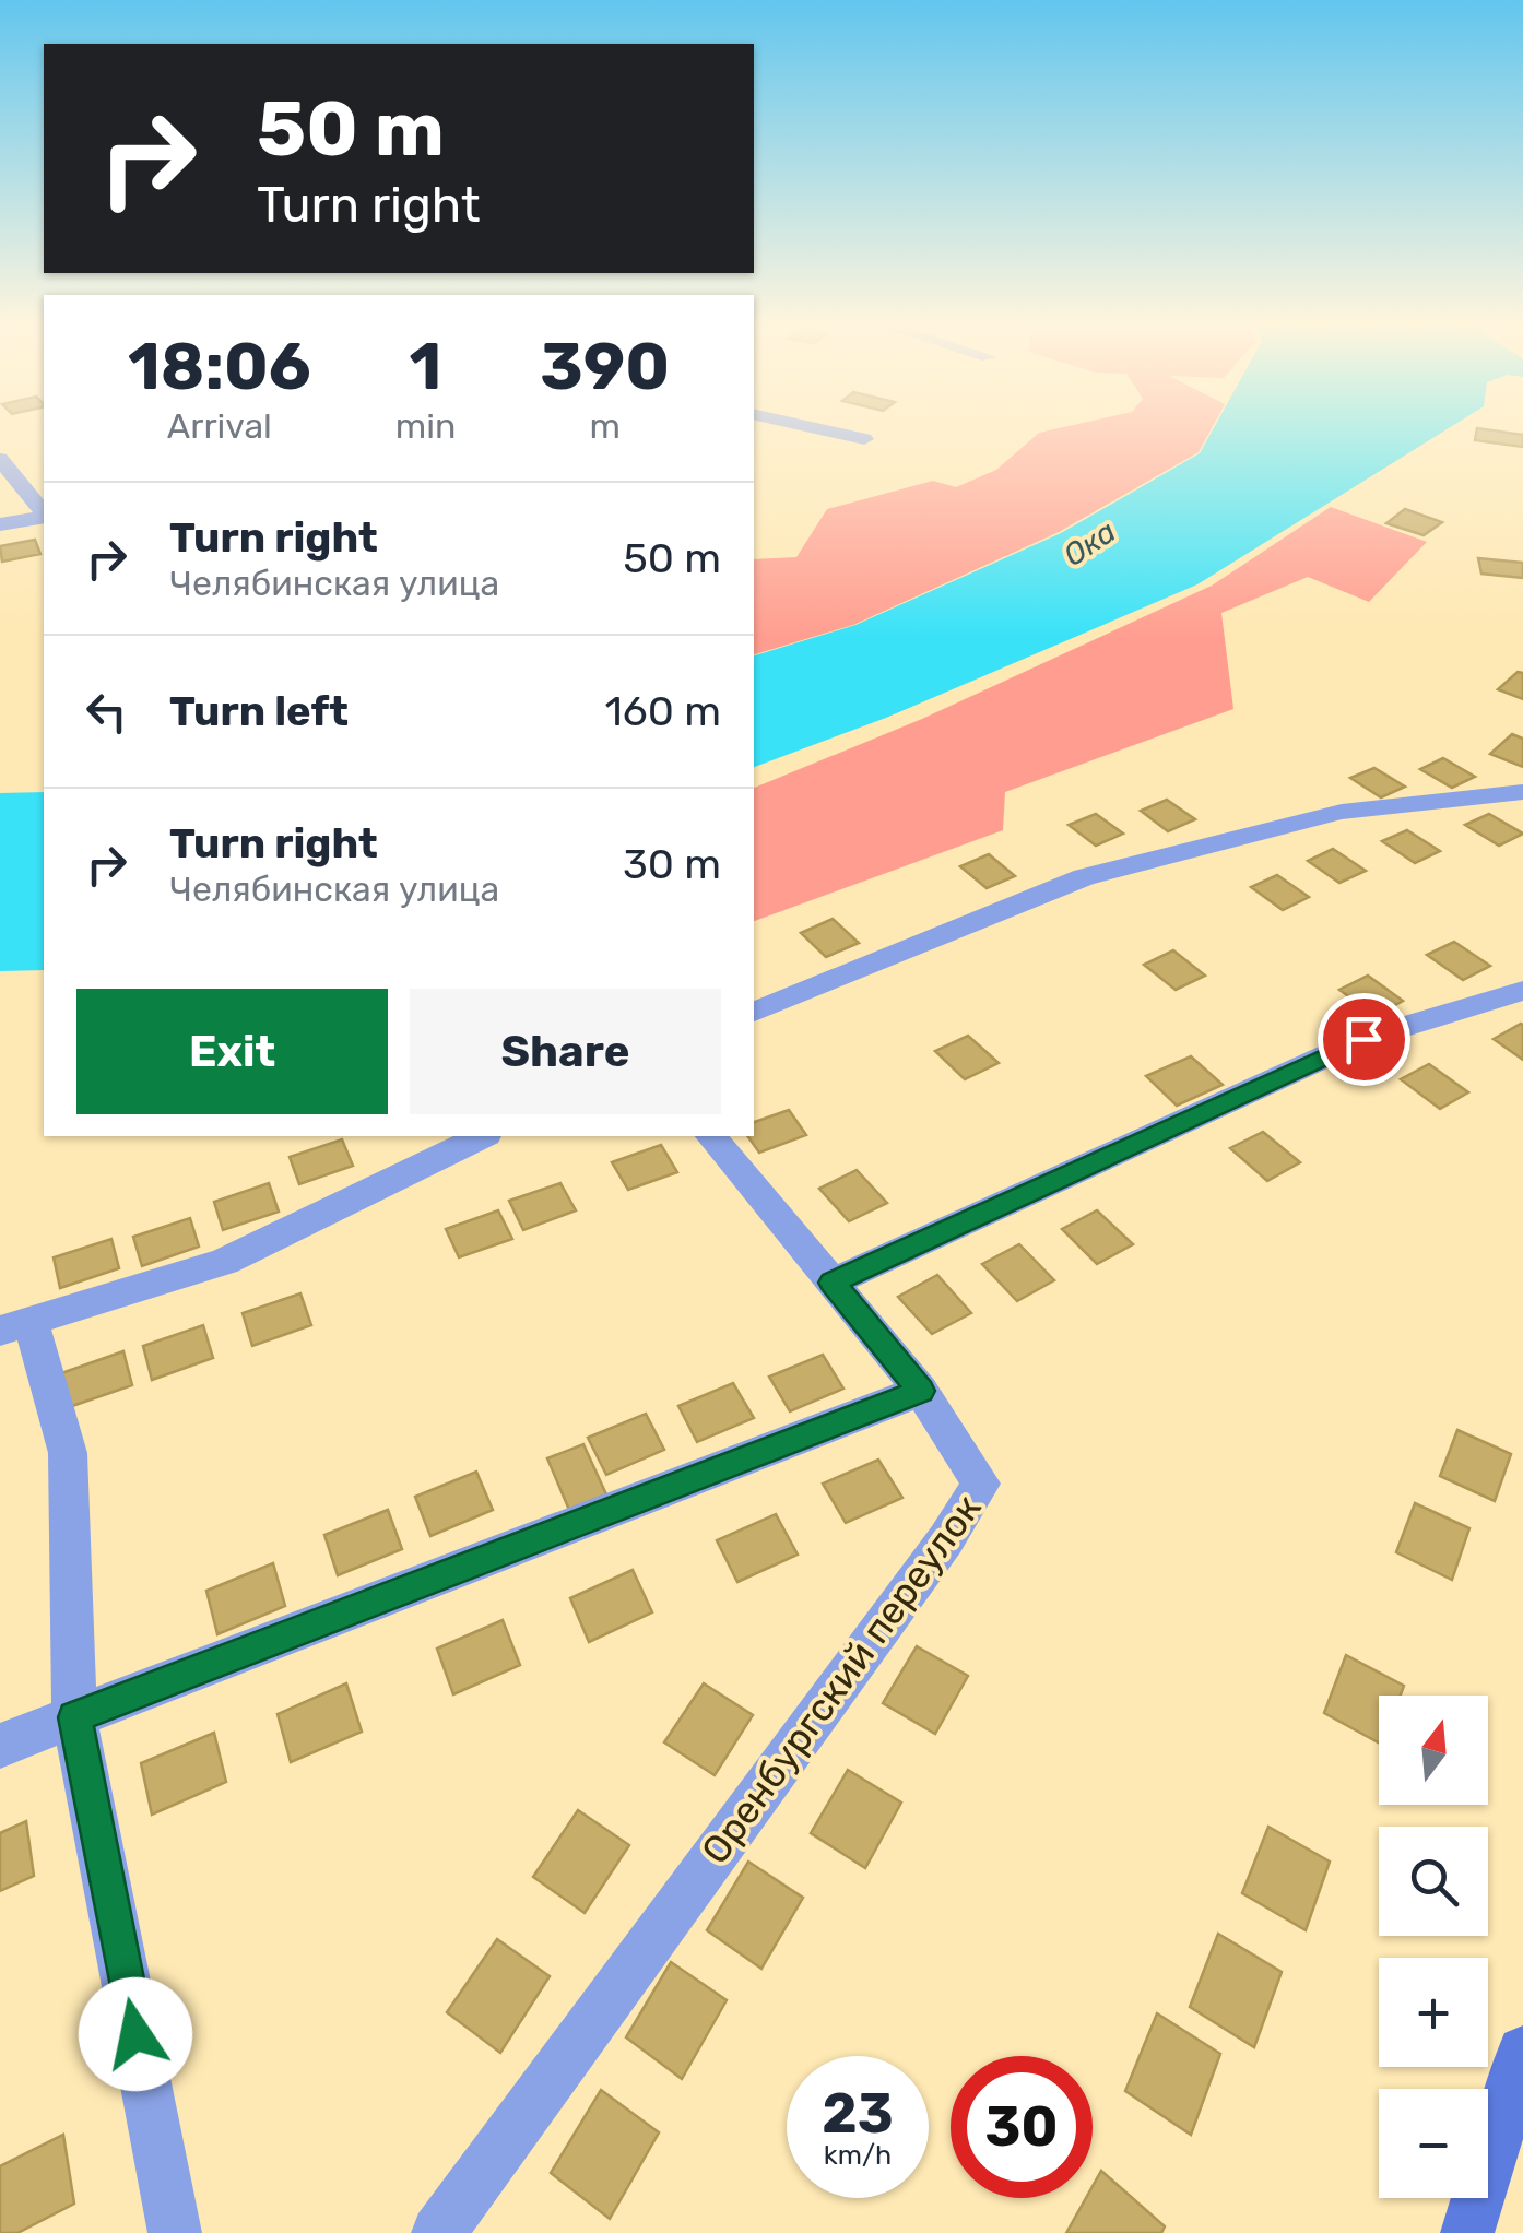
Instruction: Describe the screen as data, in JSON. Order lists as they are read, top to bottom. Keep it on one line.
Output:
{"streets":{"street":["Оренбургский переулок"]},"water":["Ока"],"north":"top","page":{"turn":["50 m","Turn right"],"eta":["18:06","Arrival","1","min","390","m"],"list":[{"name":"Turn right","note":"Челябинская улица","value":"50 m"},{"name":"Turn left","value":"160 m"},{"name":"Turn right","note":"Челябинская улица","value":"30 m"}],"buttons":["Exit","Share"],"map_buttons":["+","−"],"speed":"23 km/h","limit":"30"}}
